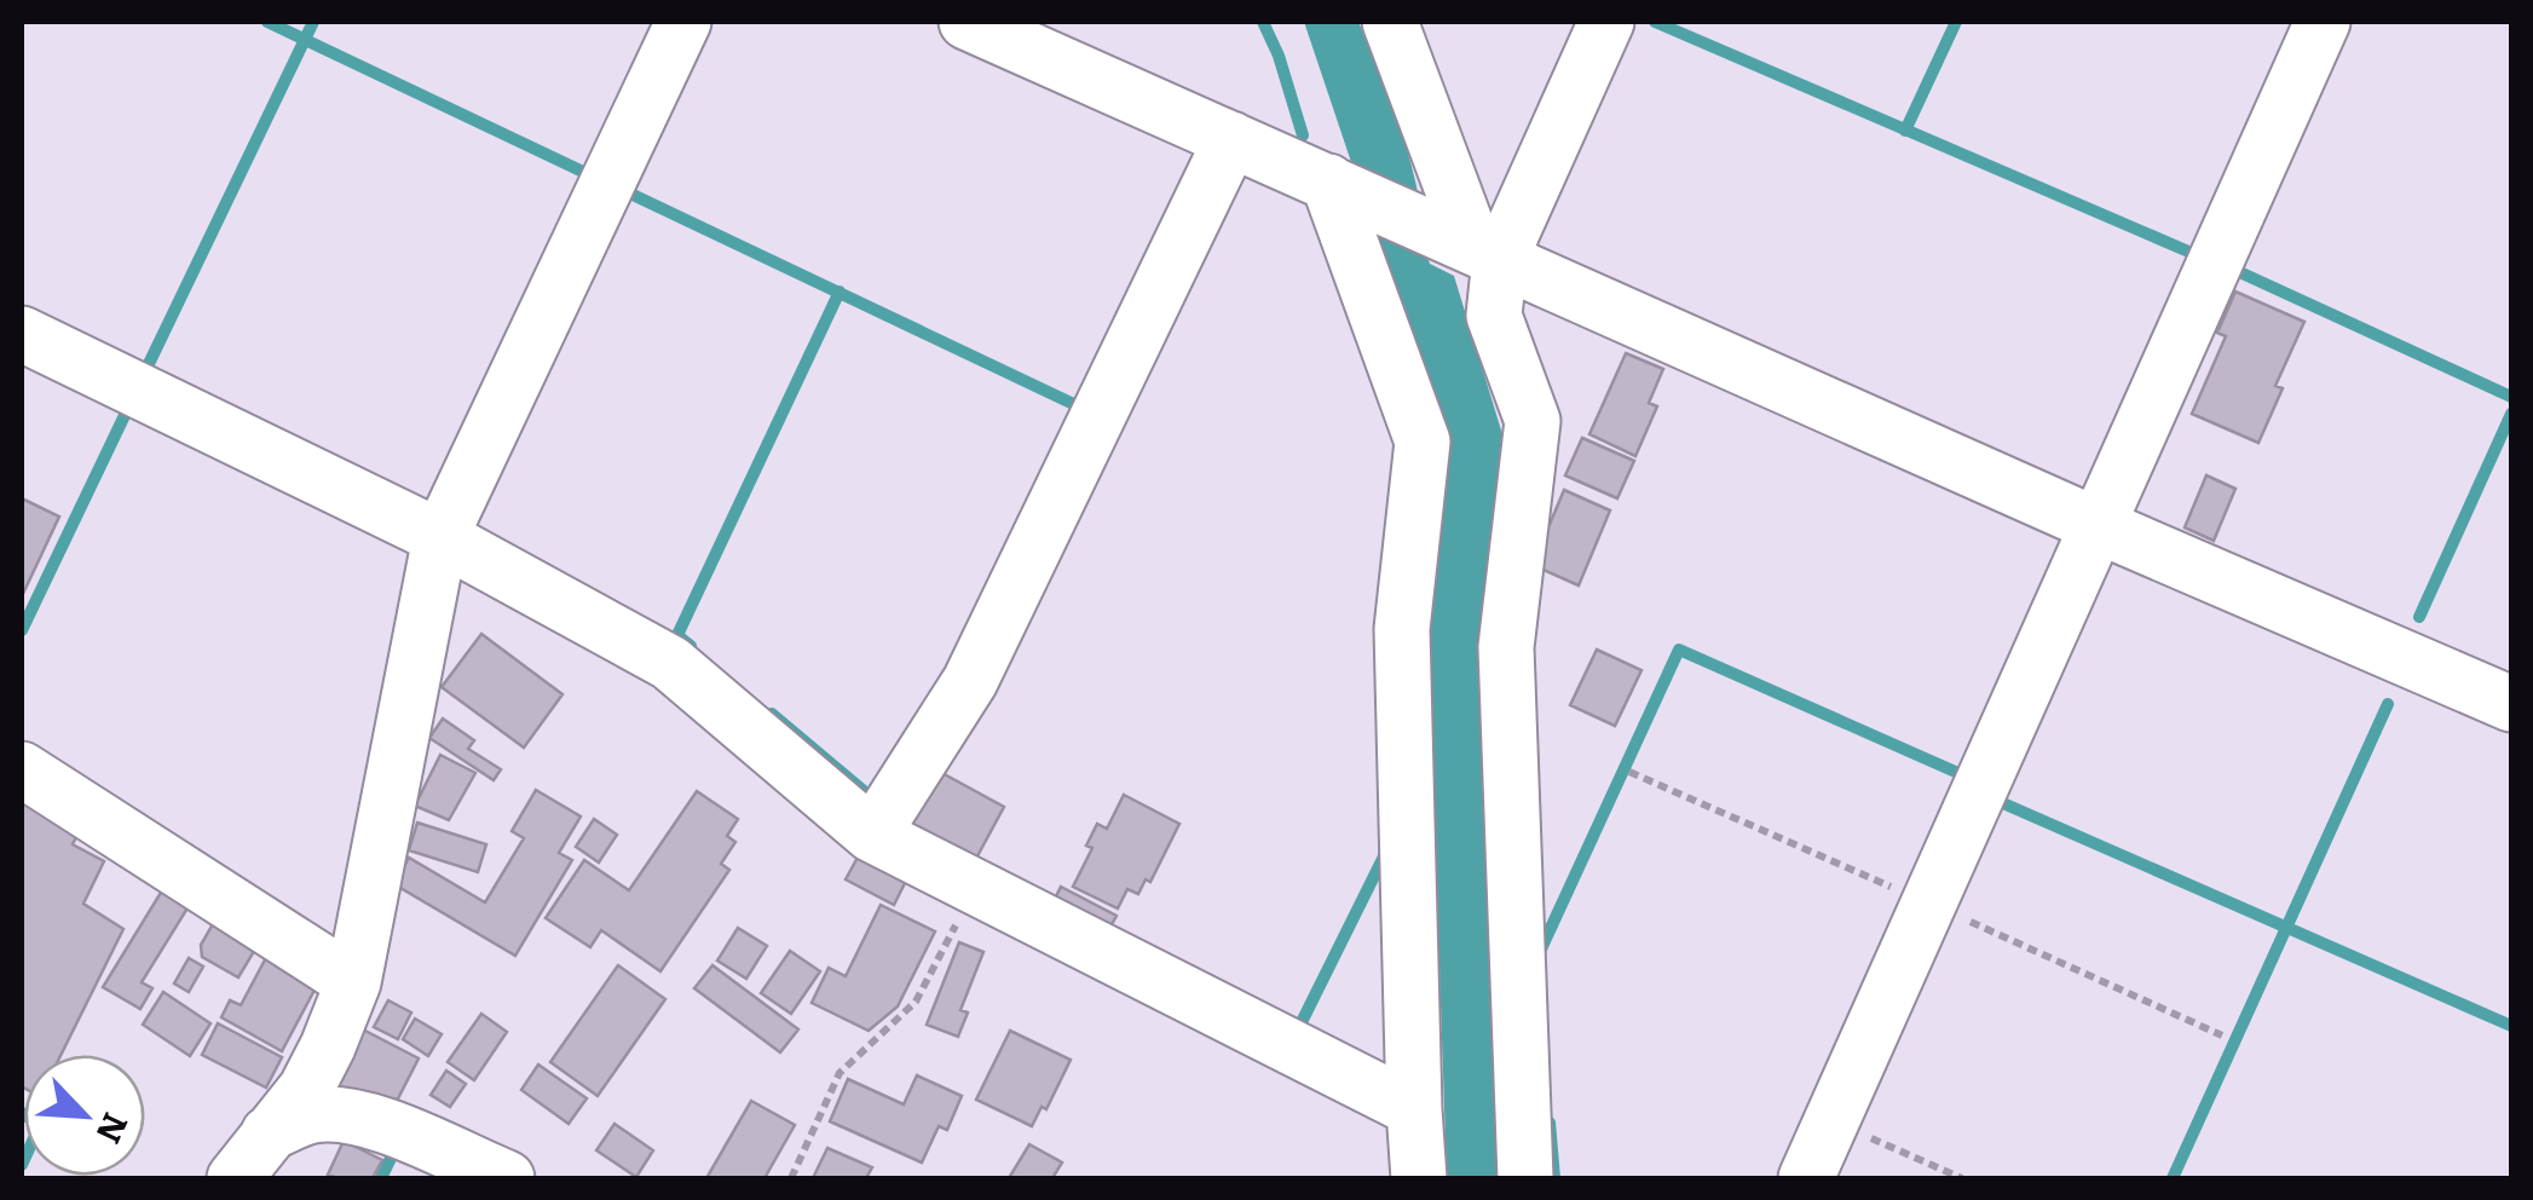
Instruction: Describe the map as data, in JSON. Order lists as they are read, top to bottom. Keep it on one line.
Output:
{"north":"bottom right"}
